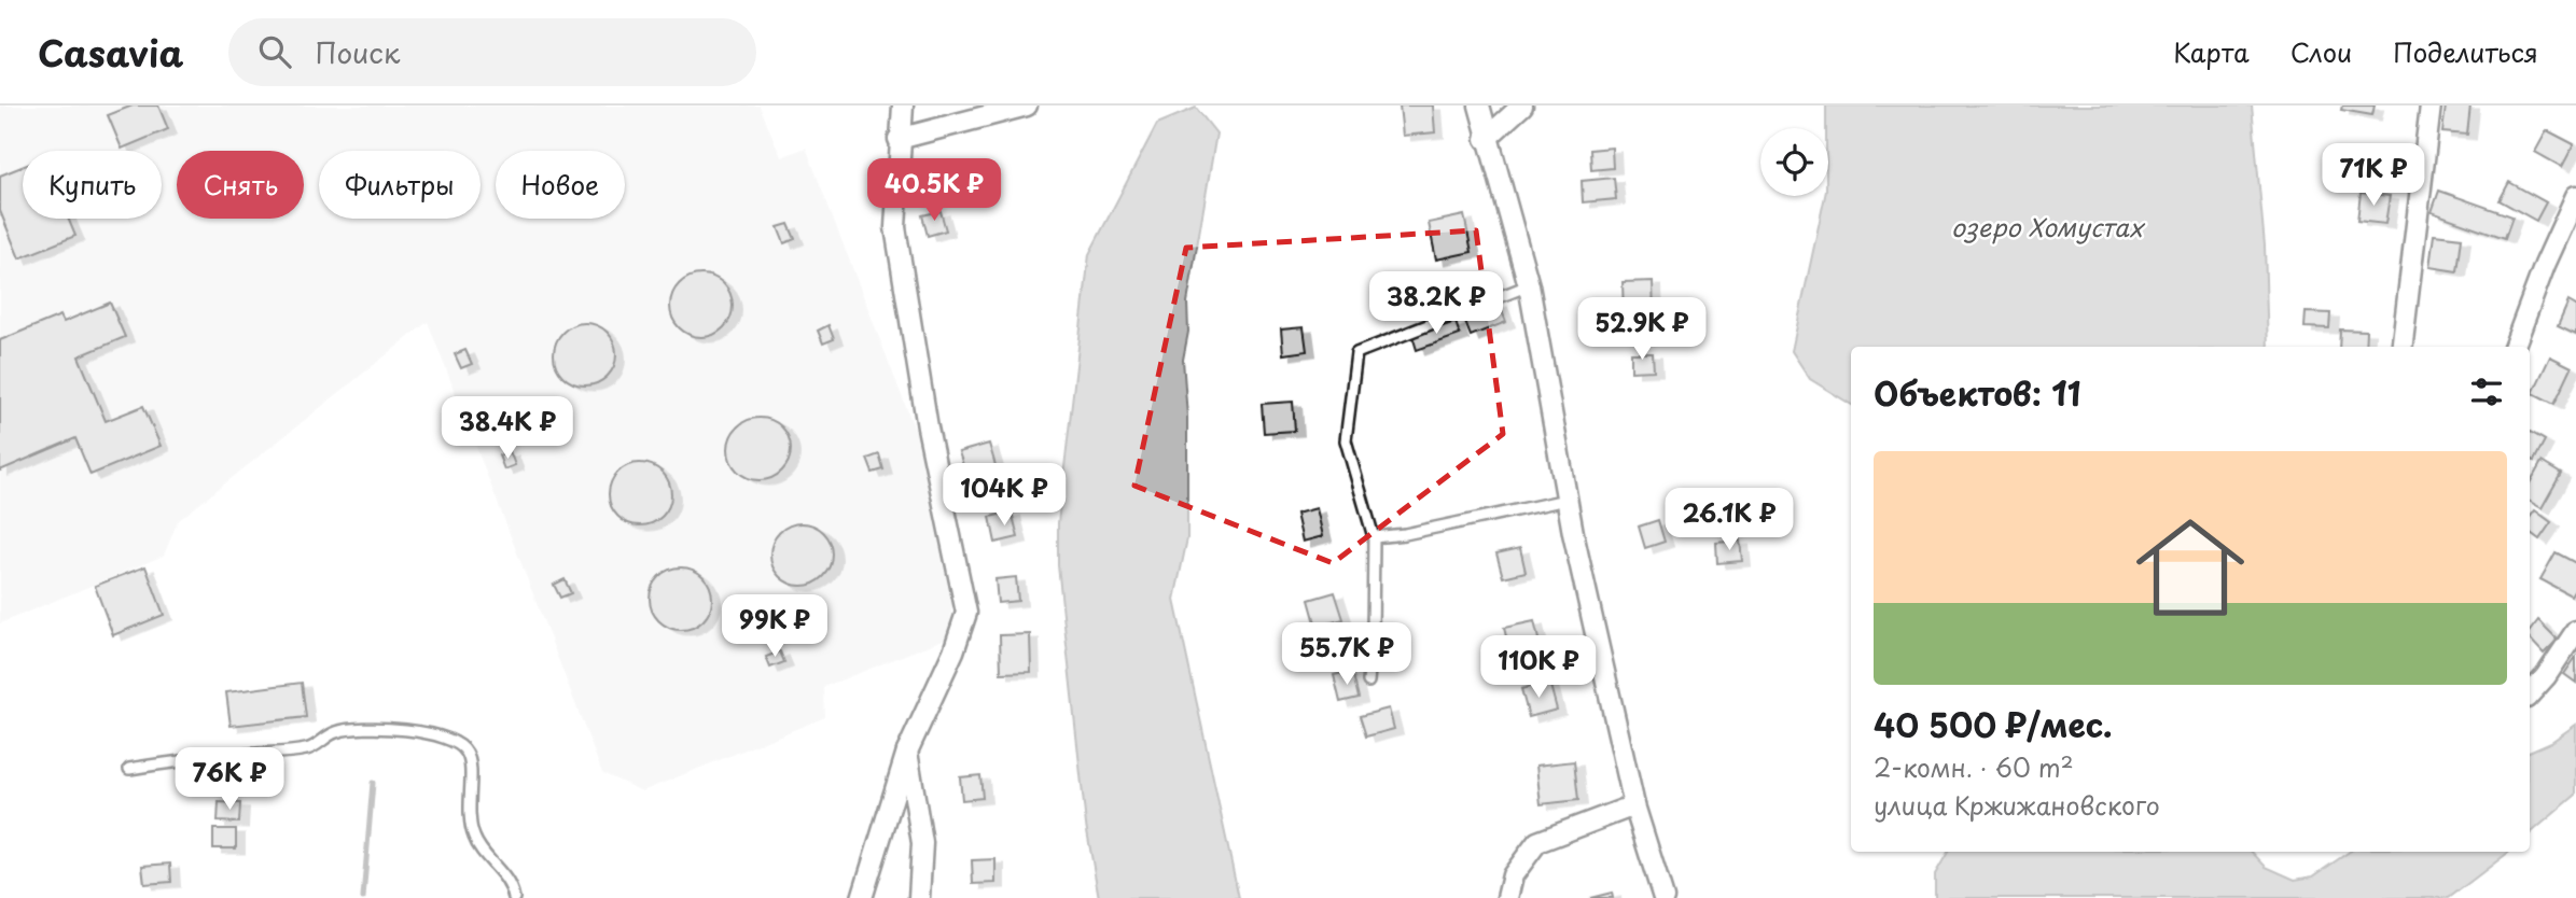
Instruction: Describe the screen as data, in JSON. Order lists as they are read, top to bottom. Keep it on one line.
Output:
{"water":["озеро Хомустах"],"page":{"header":"Casavia","search":"Поиск","nav":["Карта","Слои","Поделиться"],"price":["71K ₽","40.5K ₽","38.2K ₽","52.9K ₽","38.4K ₽","104K ₽","26.1K ₽","99K ₽","55.7K ₽","110K ₽","76K ₽"],"chip":["Купить","Снять","Фильтры","Новое"],"heading":"Объектов: 11","list":[{"name":"40 500 ₽/мес.","note":"2-комн. · 60 m² · улица Кржижановского"}]}}
